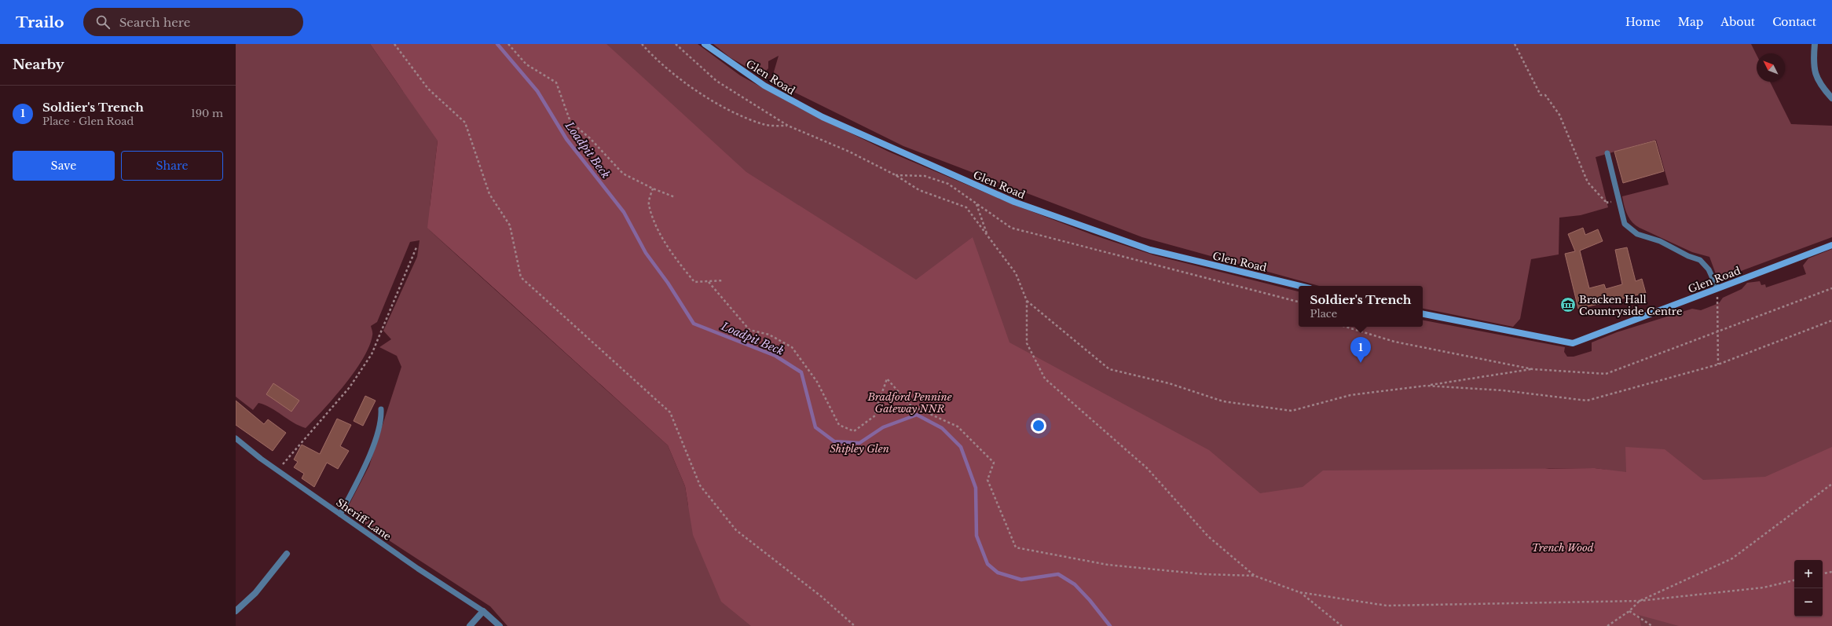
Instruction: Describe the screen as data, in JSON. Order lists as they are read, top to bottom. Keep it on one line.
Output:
{"streets":{"street":["Glen Road"],"lane":["Sheriff Lane"]},"water":["Loadpit Beck"],"parks":["Bradford Pennine Gateway NNR","Shipley Glen","Trench Wood"],"places":{"museum":["Bracken Hall Countryside Centre"]},"north":"top left","page":{"header":"Trailo","search":"Search here","nav":["Home","Map","About","Contact"],"heading":"Nearby","list":[{"mark":"1","name":"Soldier's Trench","note":"Place · Glen Road","value":"190 m"}],"buttons":["Save","Share"],"popup":["Soldier's Trench","Place"],"pins":"1","map_buttons":["+","−"]}}
